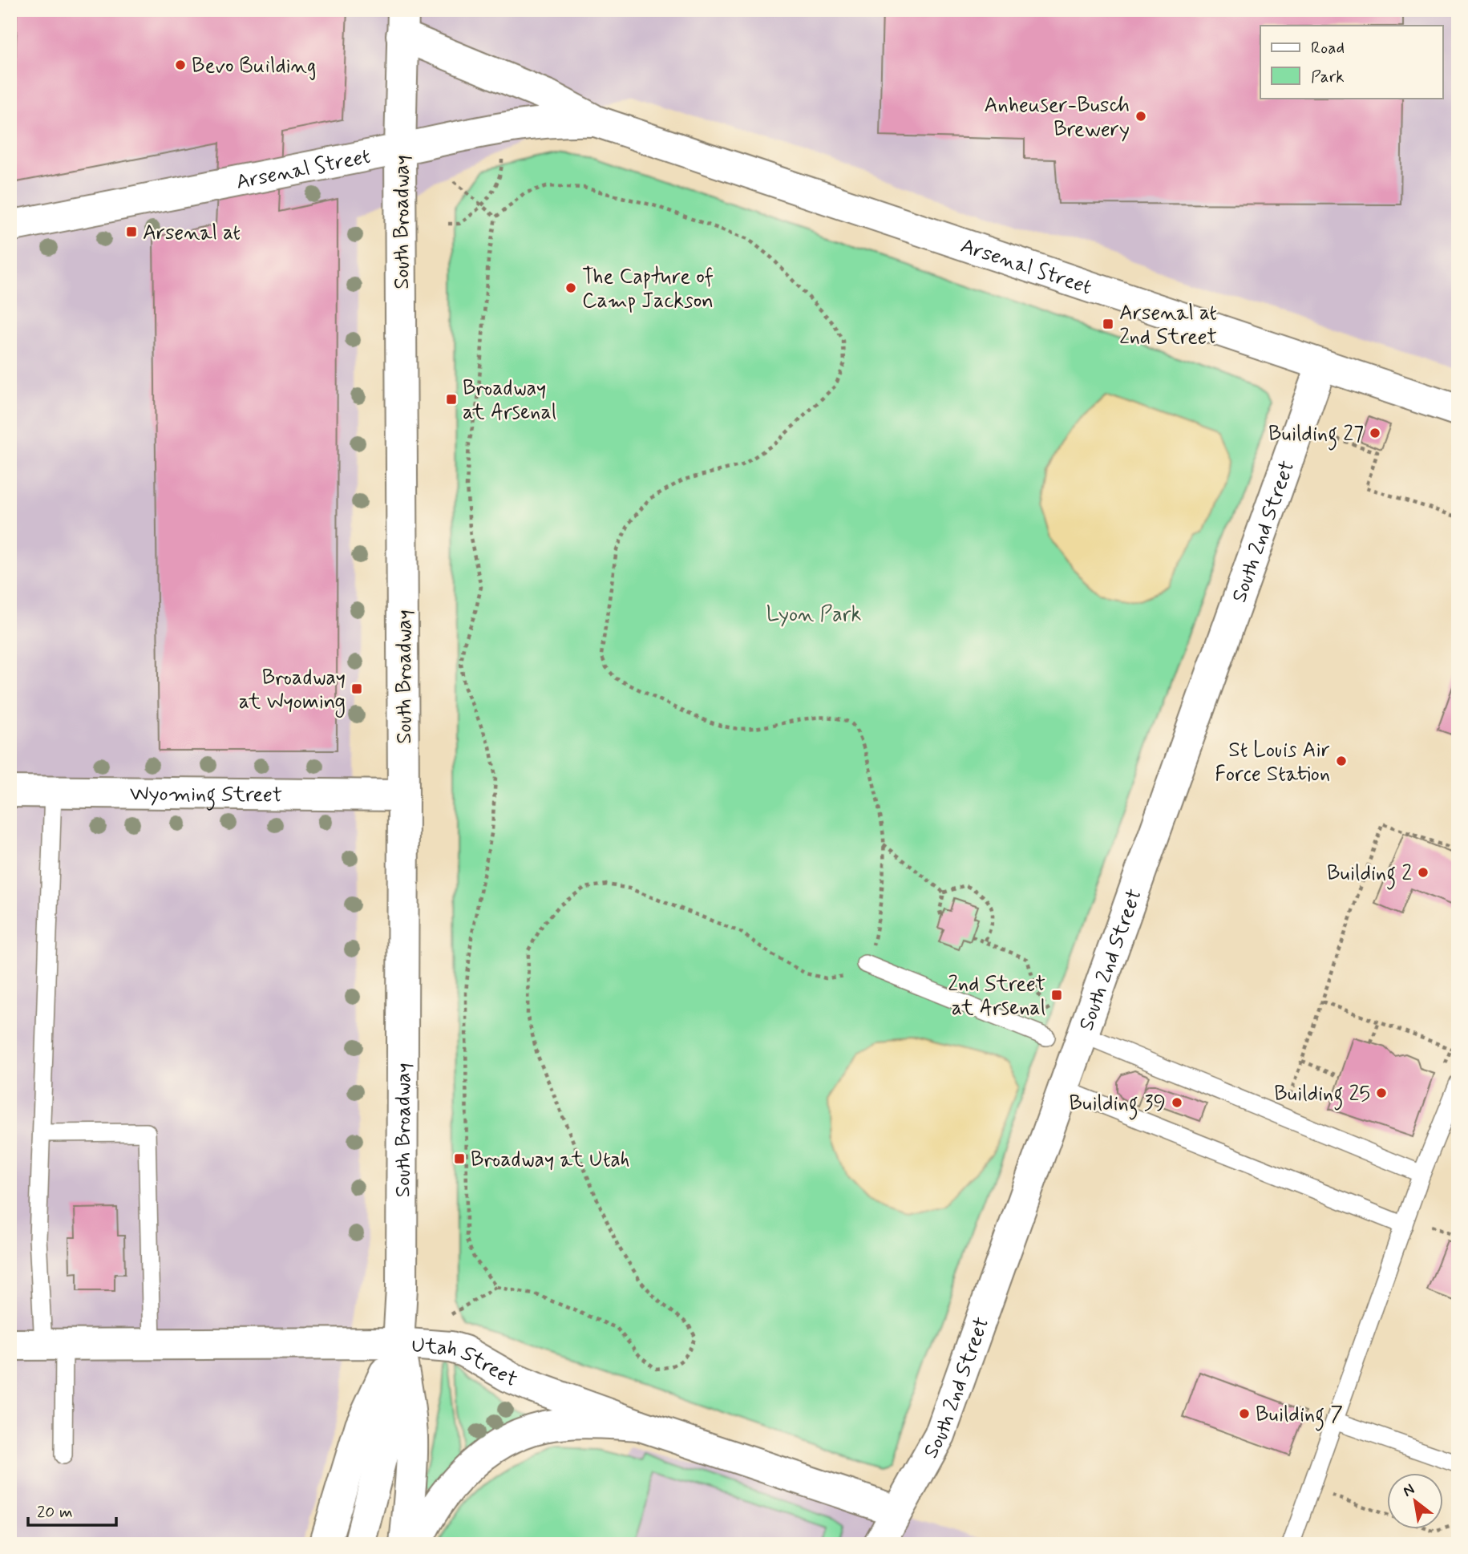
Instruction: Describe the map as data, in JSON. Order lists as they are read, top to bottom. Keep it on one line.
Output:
{"streets":{"main road":["Arsenal Street","South Broadway","South 2nd Street","Wyoming Street","Utah Street"]},"crossings":[["Arsenal Street","South Broadway"],["Arsenal Street","South 2nd Street"],["South Broadway","Wyoming Street"],["South Broadway","Utah Street"],["South 2nd Street","Utah Street"]],"parks":["Lyon Park"],"places":{"other":["Bevo Building","Anheuser-Busch Brewery","The Capture of Camp Jackson","Building 27","St Louis Air Force Station","Building 2","Building 25","Building 39","Building 7"],"transit":["Arsenal at","Arsenal at 2nd Street","Broadway at Arsenal","Broadway at Wyoming","2nd Street at Arsenal","Broadway at Utah"]},"legend":["Road","Park"],"scale_bar":"20 m","north":"top left"}
